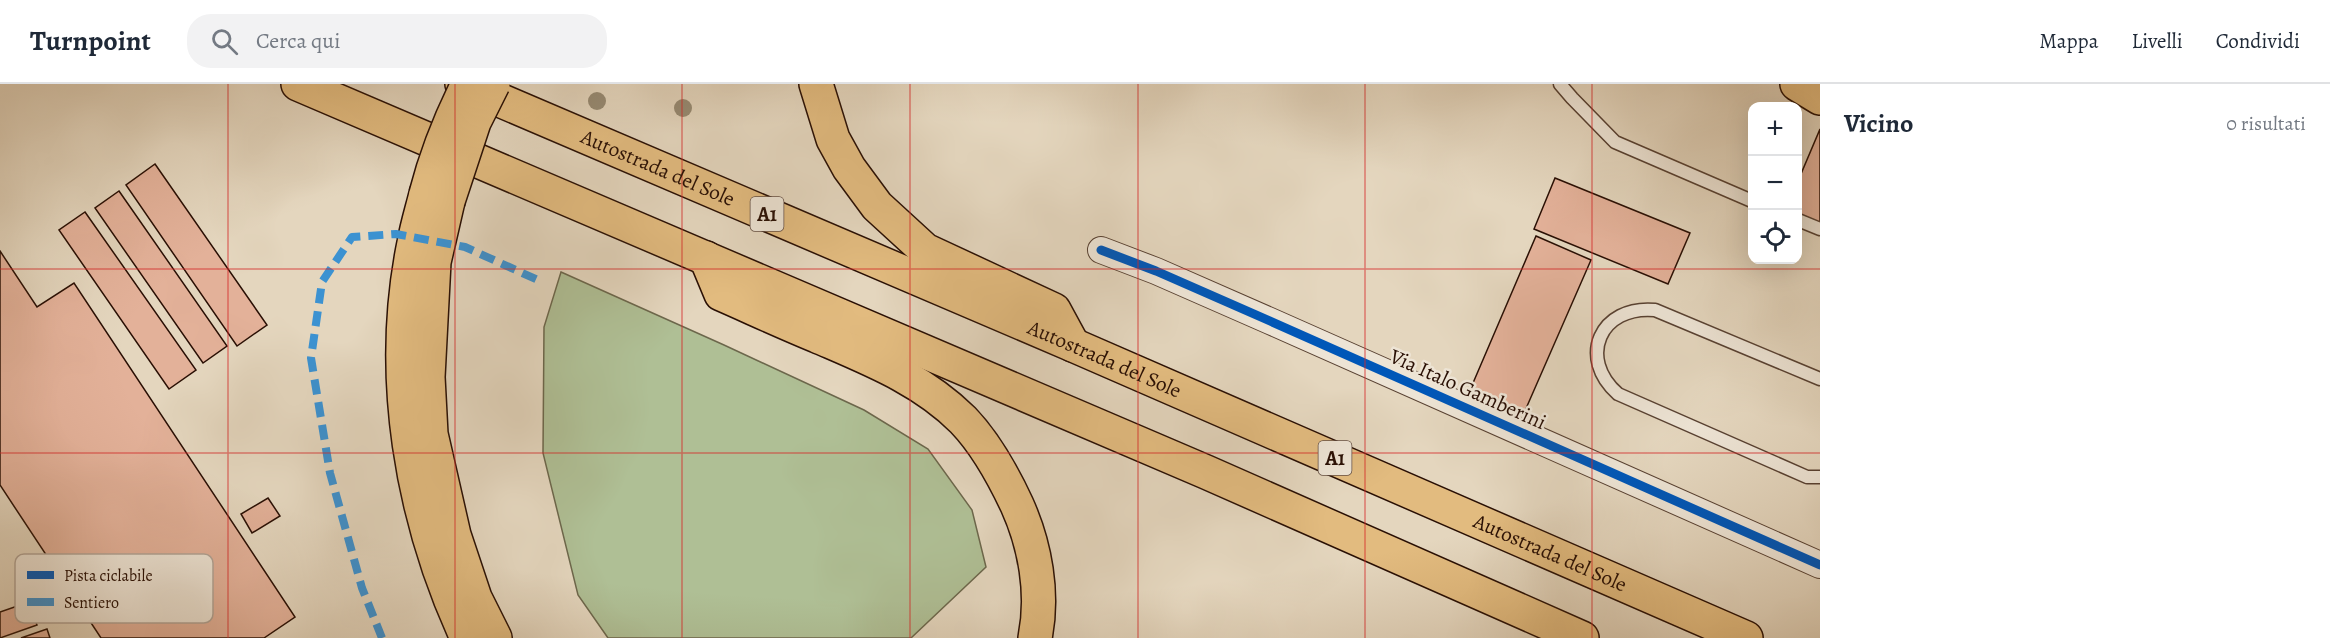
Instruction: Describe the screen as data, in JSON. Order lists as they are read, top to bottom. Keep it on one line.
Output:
{"streets":{"highway":["Autostrada del Sole","A1"],"street":["Via Italo Gamberini"]},"legend":["Pista ciclabile","Sentiero"],"page":{"header":"Turnpoint","search":"Cerca qui","nav":["Mappa","Livelli","Condividi"],"heading":["Vicino","0 risultati"],"map_buttons":["+","−"]}}
